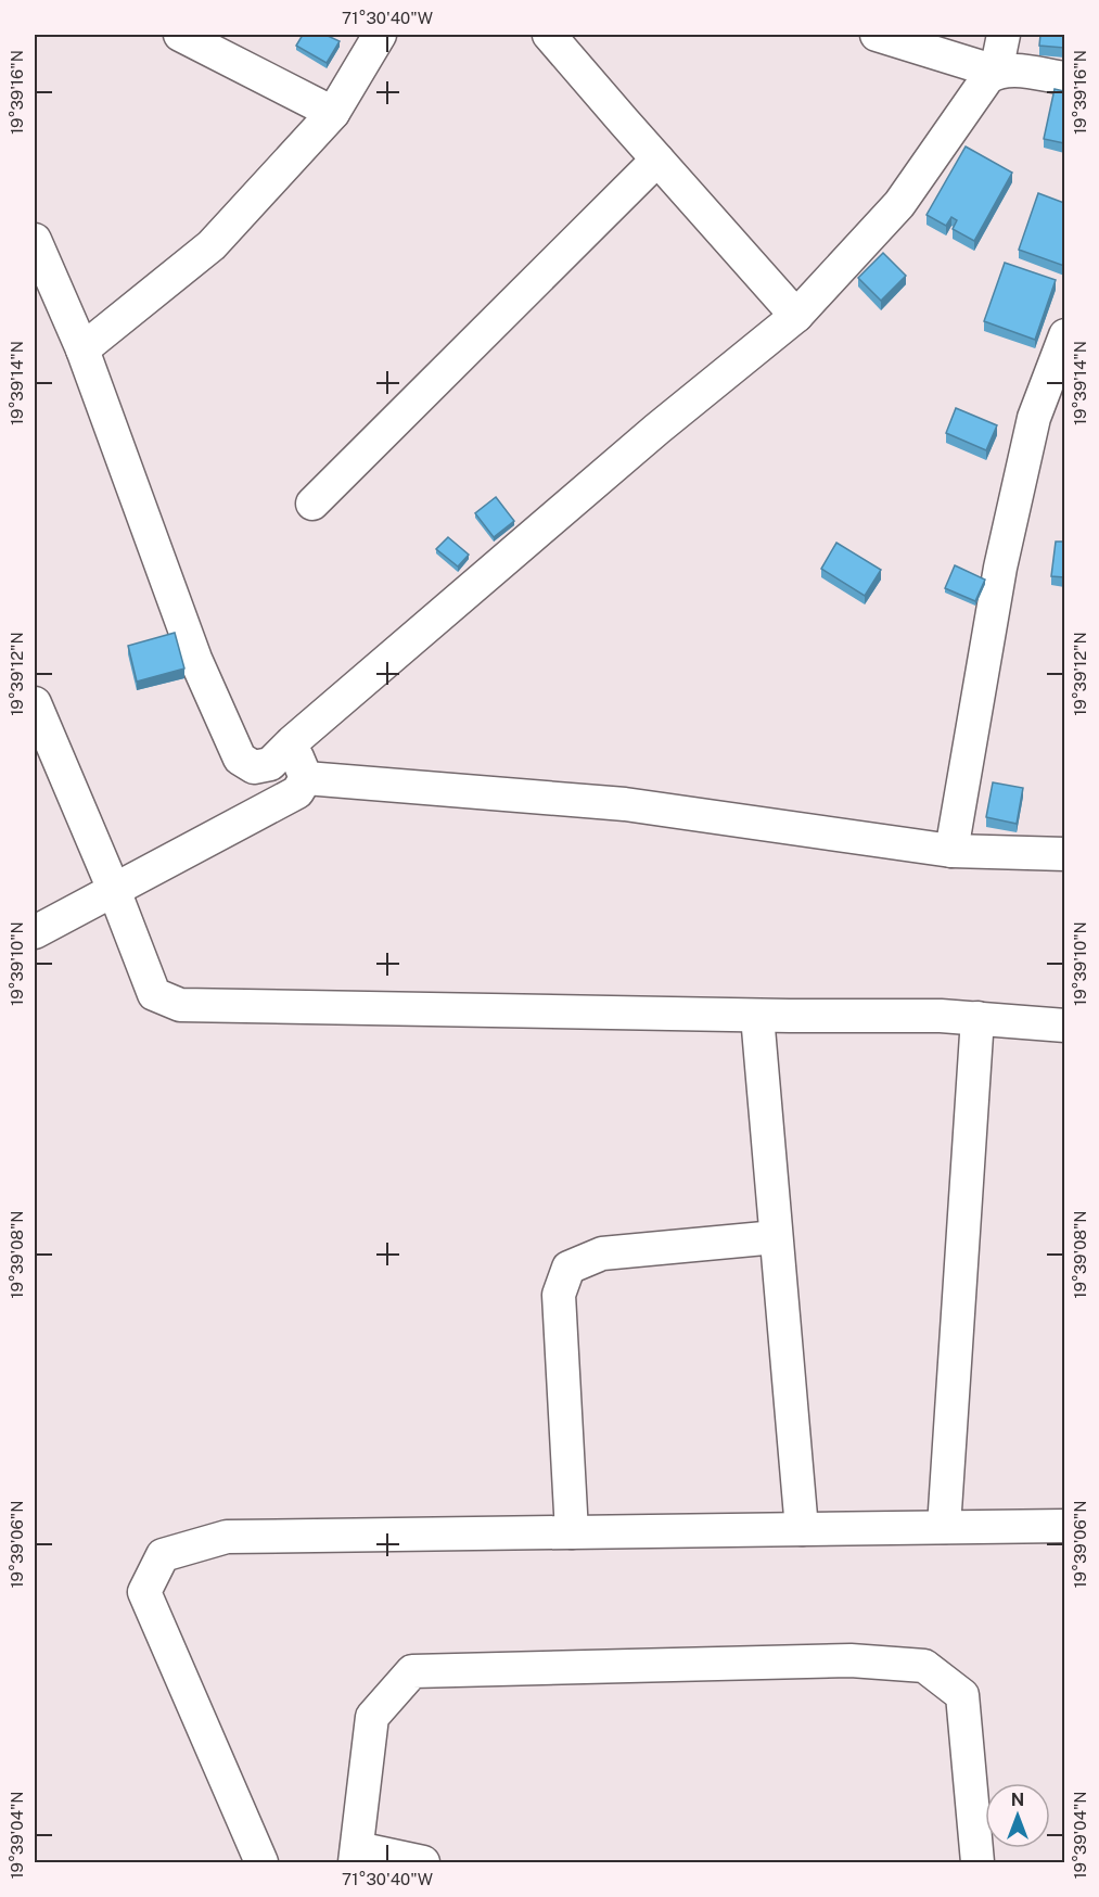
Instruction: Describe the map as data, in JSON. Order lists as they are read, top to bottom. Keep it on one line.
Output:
{"north":"top","coordinates":["71°30'40\"W","19°39'16\"N","19°39'14\"N","19°39'12\"N","19°39'10\"N","19°39'08\"N","19°39'06\"N","19°39'04\"N"]}
